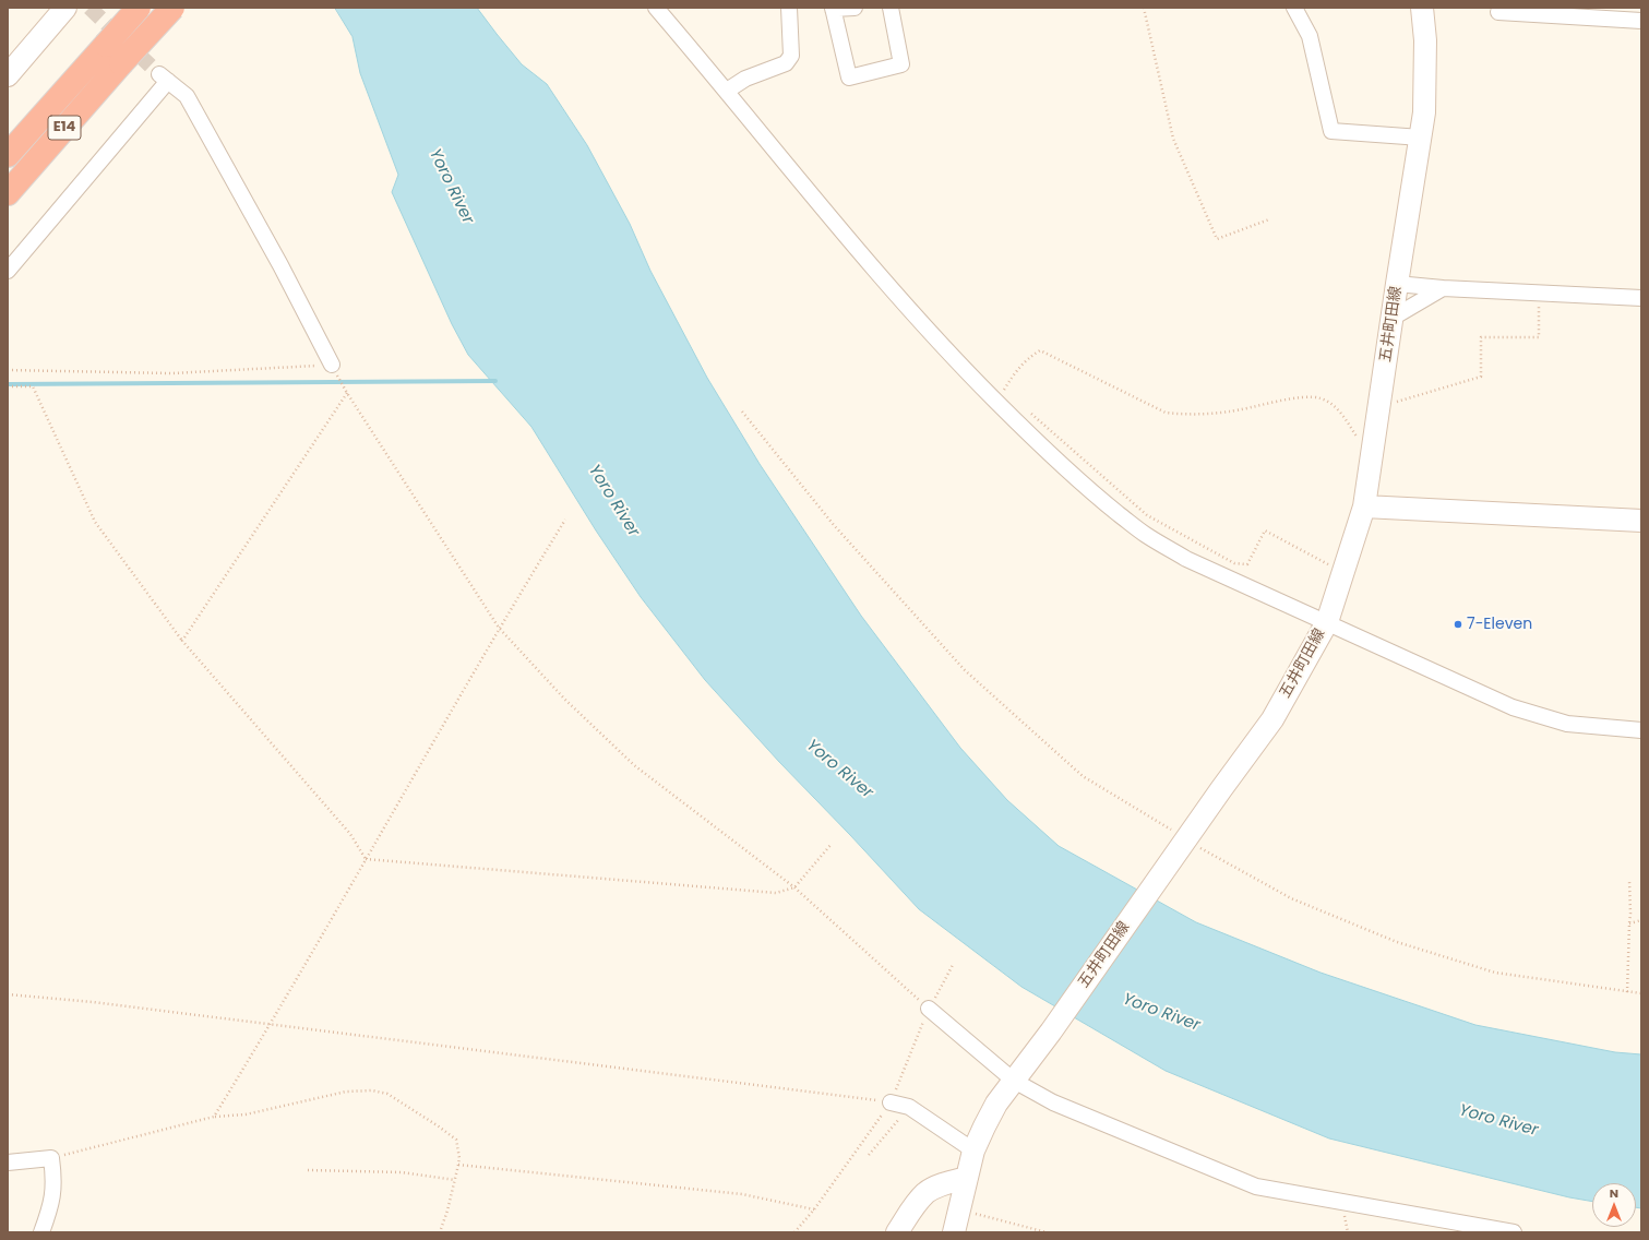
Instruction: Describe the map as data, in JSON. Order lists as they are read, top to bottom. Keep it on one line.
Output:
{"streets":{"highway":["E14"],"main road":["五井町田線"]},"water":["Yoro River"],"places":["7-Eleven"],"north":"top"}
